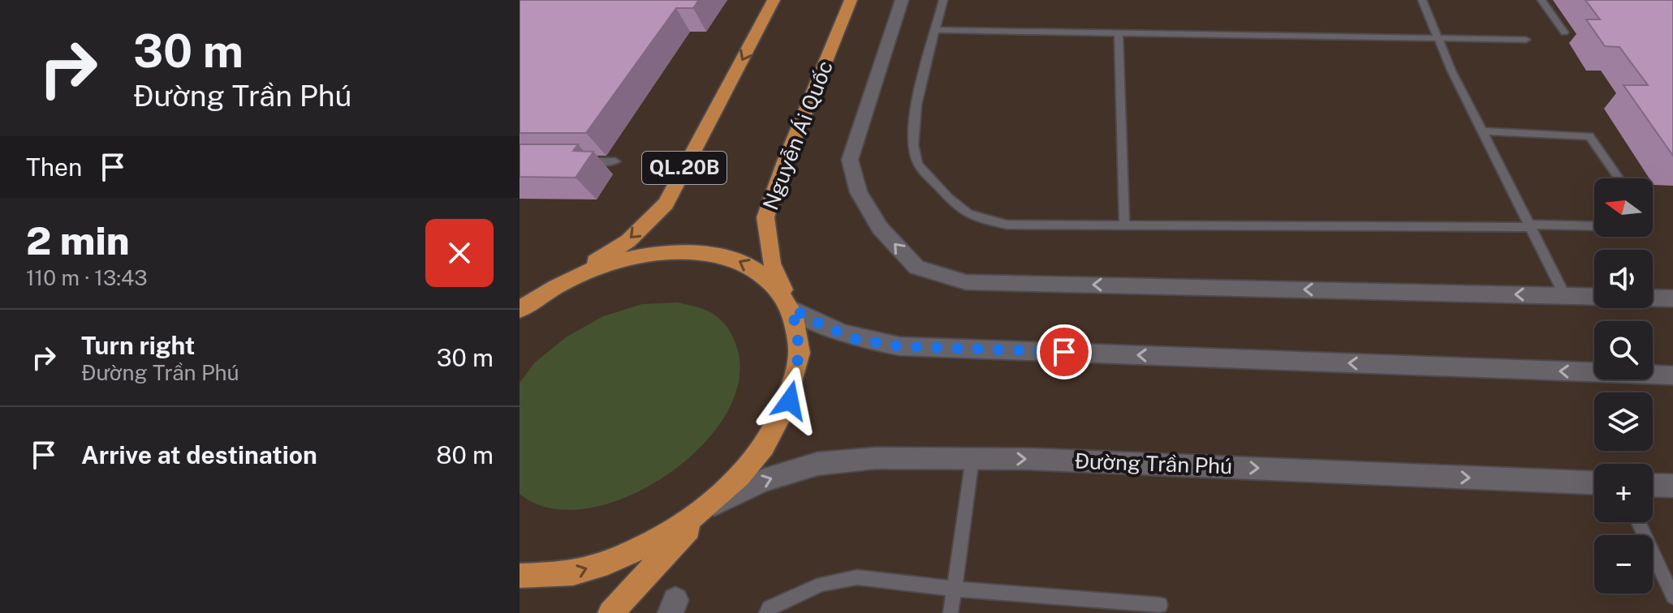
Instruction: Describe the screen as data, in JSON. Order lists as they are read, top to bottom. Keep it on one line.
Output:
{"streets":{"main road":["Nguyễn Ái Quốc","QL.20B","Đường Trần Phú"]},"north":"left","page":{"turn":["30 m","Đường Trần Phú"],"then":"Then","map_buttons":["+","−"],"heading":["2 min","110 m · 13:43"],"list":[{"name":"Turn right","note":"Đường Trần Phú","value":"30 m"},{"name":"Arrive at destination","value":"80 m"}]}}
